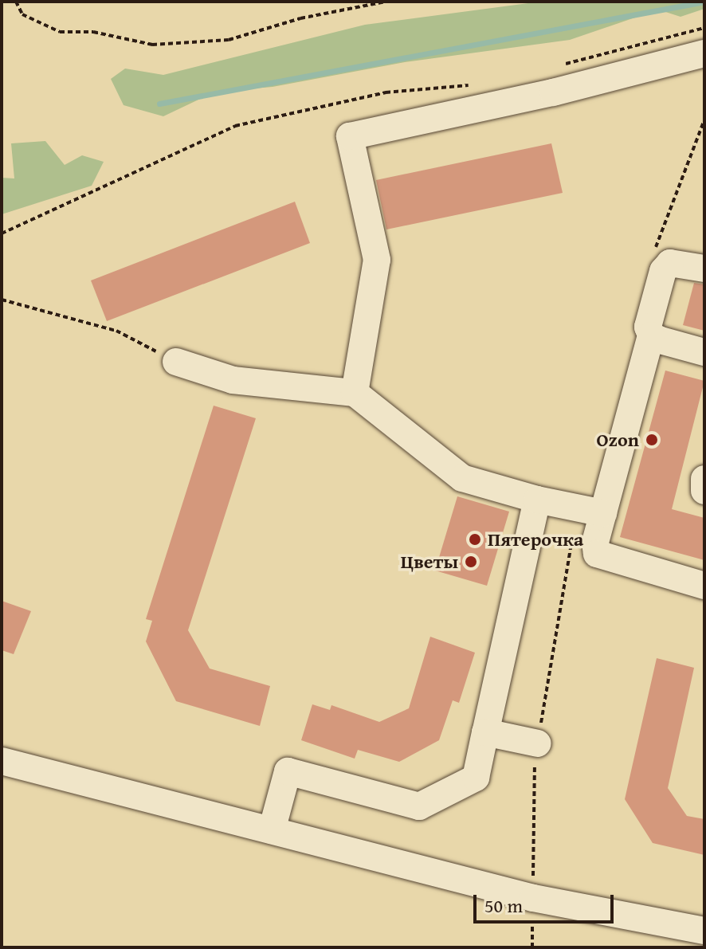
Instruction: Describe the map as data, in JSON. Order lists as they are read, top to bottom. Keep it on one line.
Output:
{"places":["Ozon","Пятерочка","Цветы"],"scale_bar":"50 m"}
